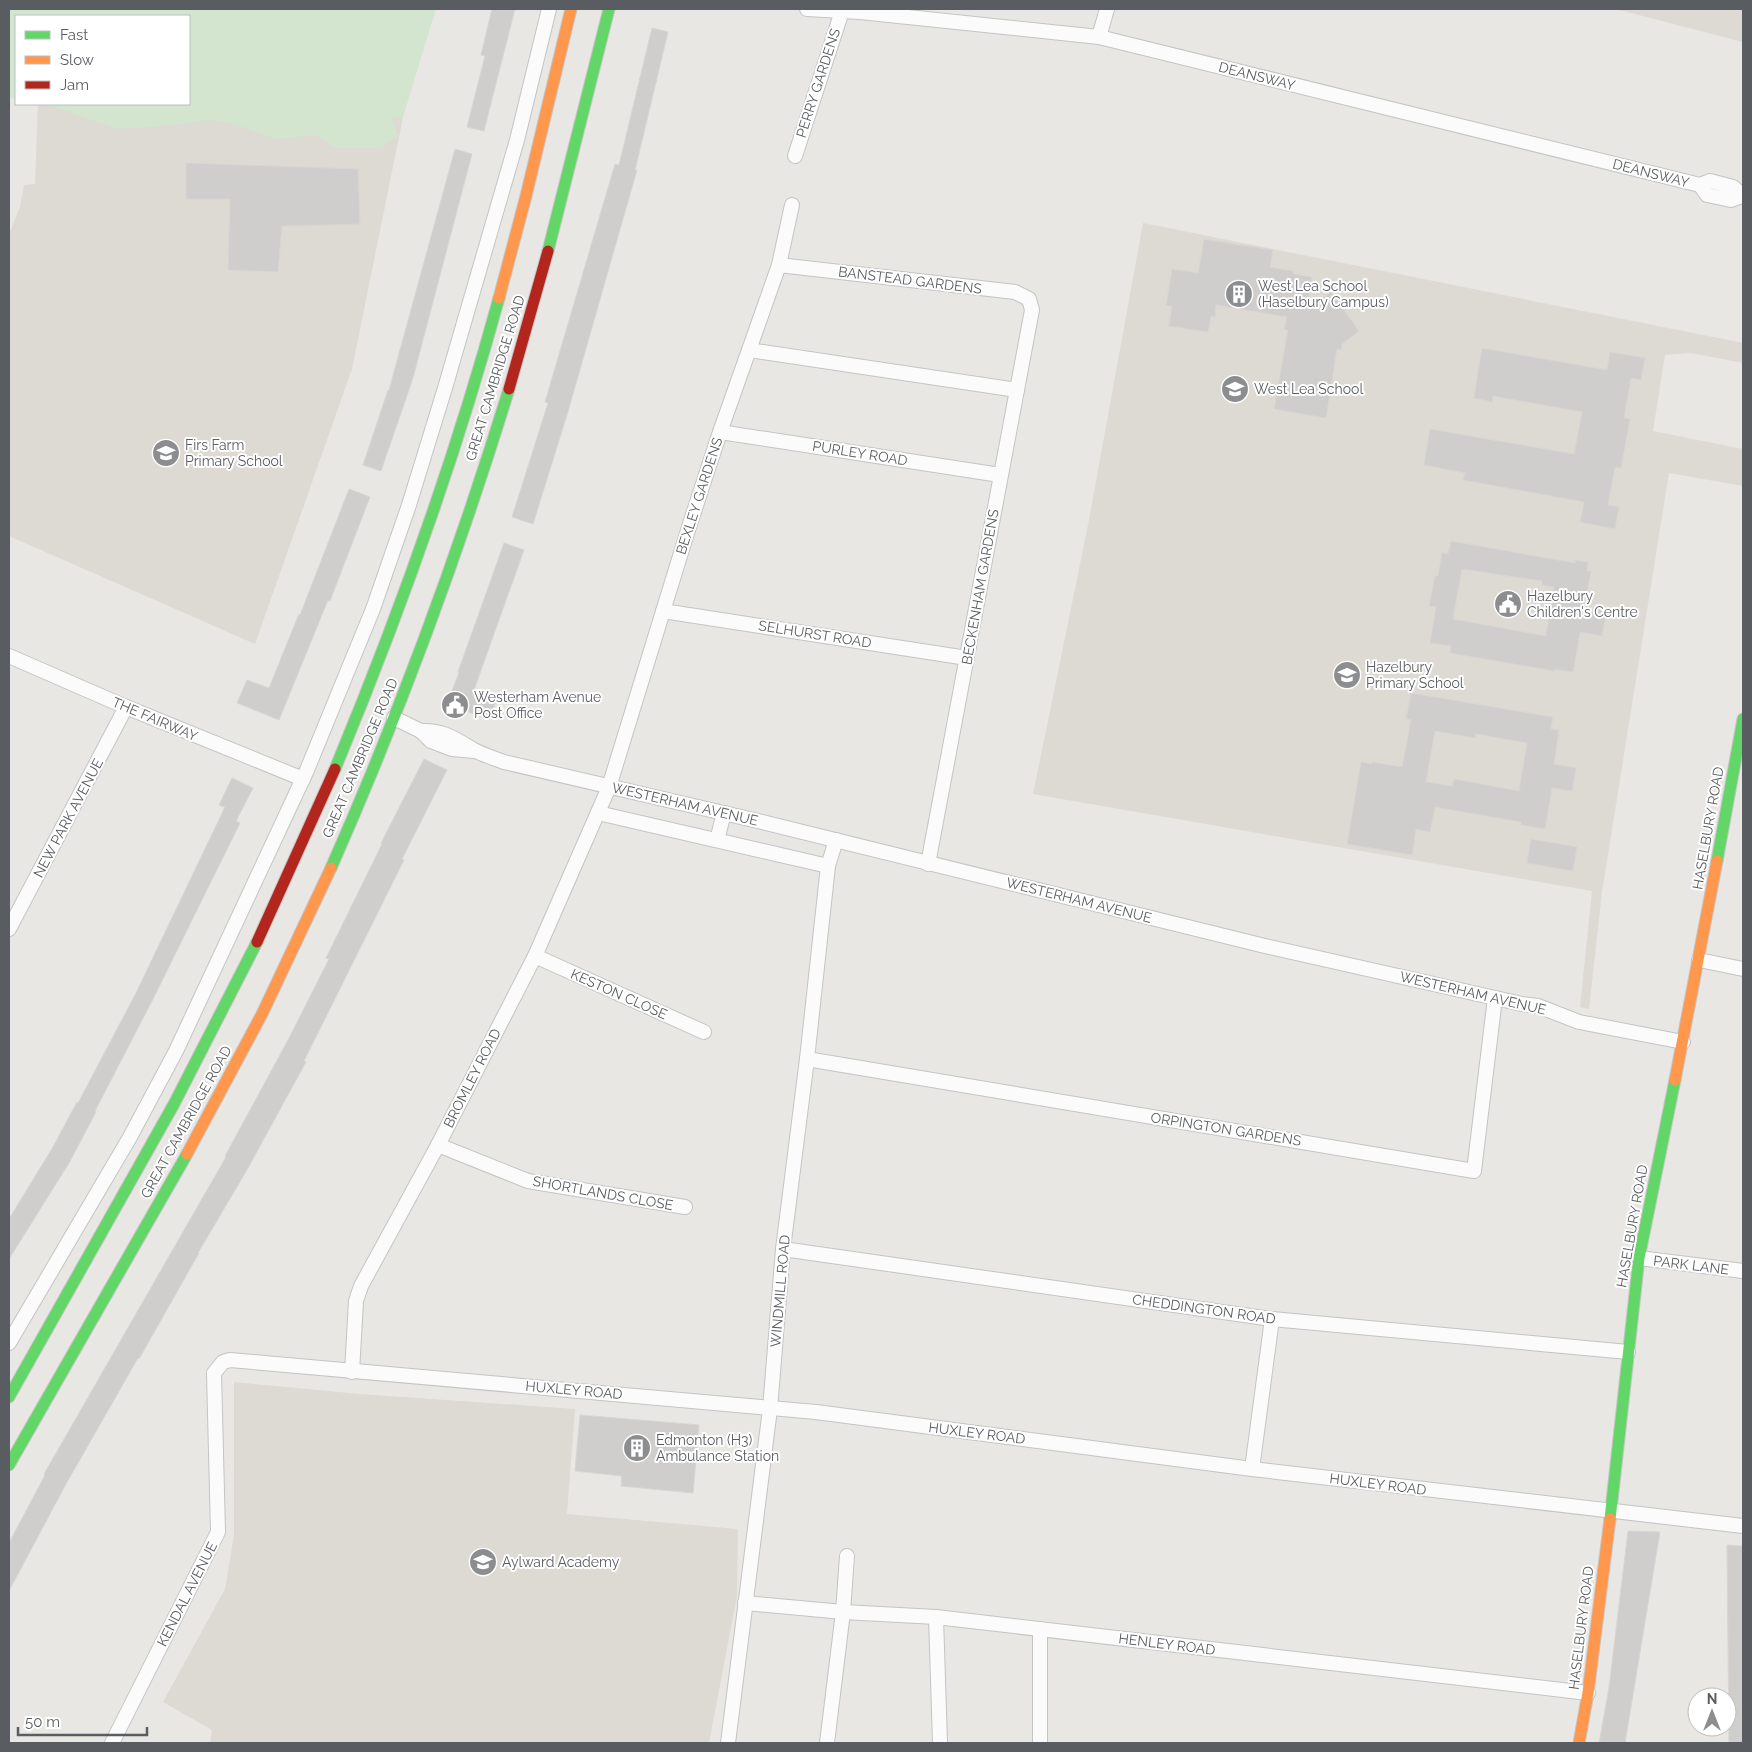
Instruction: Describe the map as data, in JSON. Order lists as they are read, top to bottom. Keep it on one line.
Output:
{"streets":{"main road":["GREAT CAMBRIDGE ROAD","HASELBURY ROAD"],"street":["DEANSWAY","PERRY GARDENS","BANSTEAD GARDENS","PURLEY ROAD","BEXLEY GARDENS","BECKENHAM GARDENS","SELHURST ROAD","THE FAIRWAY","WESTERHAM AVENUE","NEW PARK AVENUE","KESTON CLOSE","BROMLEY ROAD","ORPINGTON GARDENS","SHORTLANDS CLOSE","PARK LANE","WINDMILL ROAD","CHEDDINGTON ROAD","HUXLEY ROAD","KENDAL AVENUE","HENLEY ROAD"]},"crossings":[["DEANSWAY","PERRY GARDENS"],["BANSTEAD GARDENS","BEXLEY GARDENS"],["BANSTEAD GARDENS","BECKENHAM GARDENS"],["GREAT CAMBRIDGE ROAD","WESTERHAM AVENUE"],["PURLEY ROAD","BEXLEY GARDENS"],["PURLEY ROAD","BECKENHAM GARDENS"],["BEXLEY GARDENS","SELHURST ROAD"],["BEXLEY GARDENS","WESTERHAM AVENUE"],["BEXLEY GARDENS","BROMLEY ROAD"],["BECKENHAM GARDENS","SELHURST ROAD"],["BECKENHAM GARDENS","WESTERHAM AVENUE"],["THE FAIRWAY","NEW PARK AVENUE"],["WESTERHAM AVENUE","HASELBURY ROAD"],["WESTERHAM AVENUE","BROMLEY ROAD"],["WESTERHAM AVENUE","ORPINGTON GARDENS"],["WESTERHAM AVENUE","WINDMILL ROAD"],["HASELBURY ROAD","PARK LANE"],["HASELBURY ROAD","CHEDDINGTON ROAD"],["HASELBURY ROAD","HUXLEY ROAD"],["HASELBURY ROAD","HENLEY ROAD"],["KESTON CLOSE","BROMLEY ROAD"],["BROMLEY ROAD","SHORTLANDS CLOSE"],["BROMLEY ROAD","HUXLEY ROAD"],["ORPINGTON GARDENS","WINDMILL ROAD"],["WINDMILL ROAD","CHEDDINGTON ROAD"],["WINDMILL ROAD","HUXLEY ROAD"],["WINDMILL ROAD","HENLEY ROAD"],["HUXLEY ROAD","KENDAL AVENUE"]],"places":{"building":["West Lea School (Haselbury Campus)","Edmonton (H3) Ambulance Station"],"school or university":["West Lea School","Firs Farm Primary School","Hazelbury Primary School","Aylward Academy"],"public building":["Hazelbury Children's Centre","Westerham Avenue Post Office"]},"legend":["Fast","Slow","Jam"],"scale_bar":"50 m","north":"top"}
